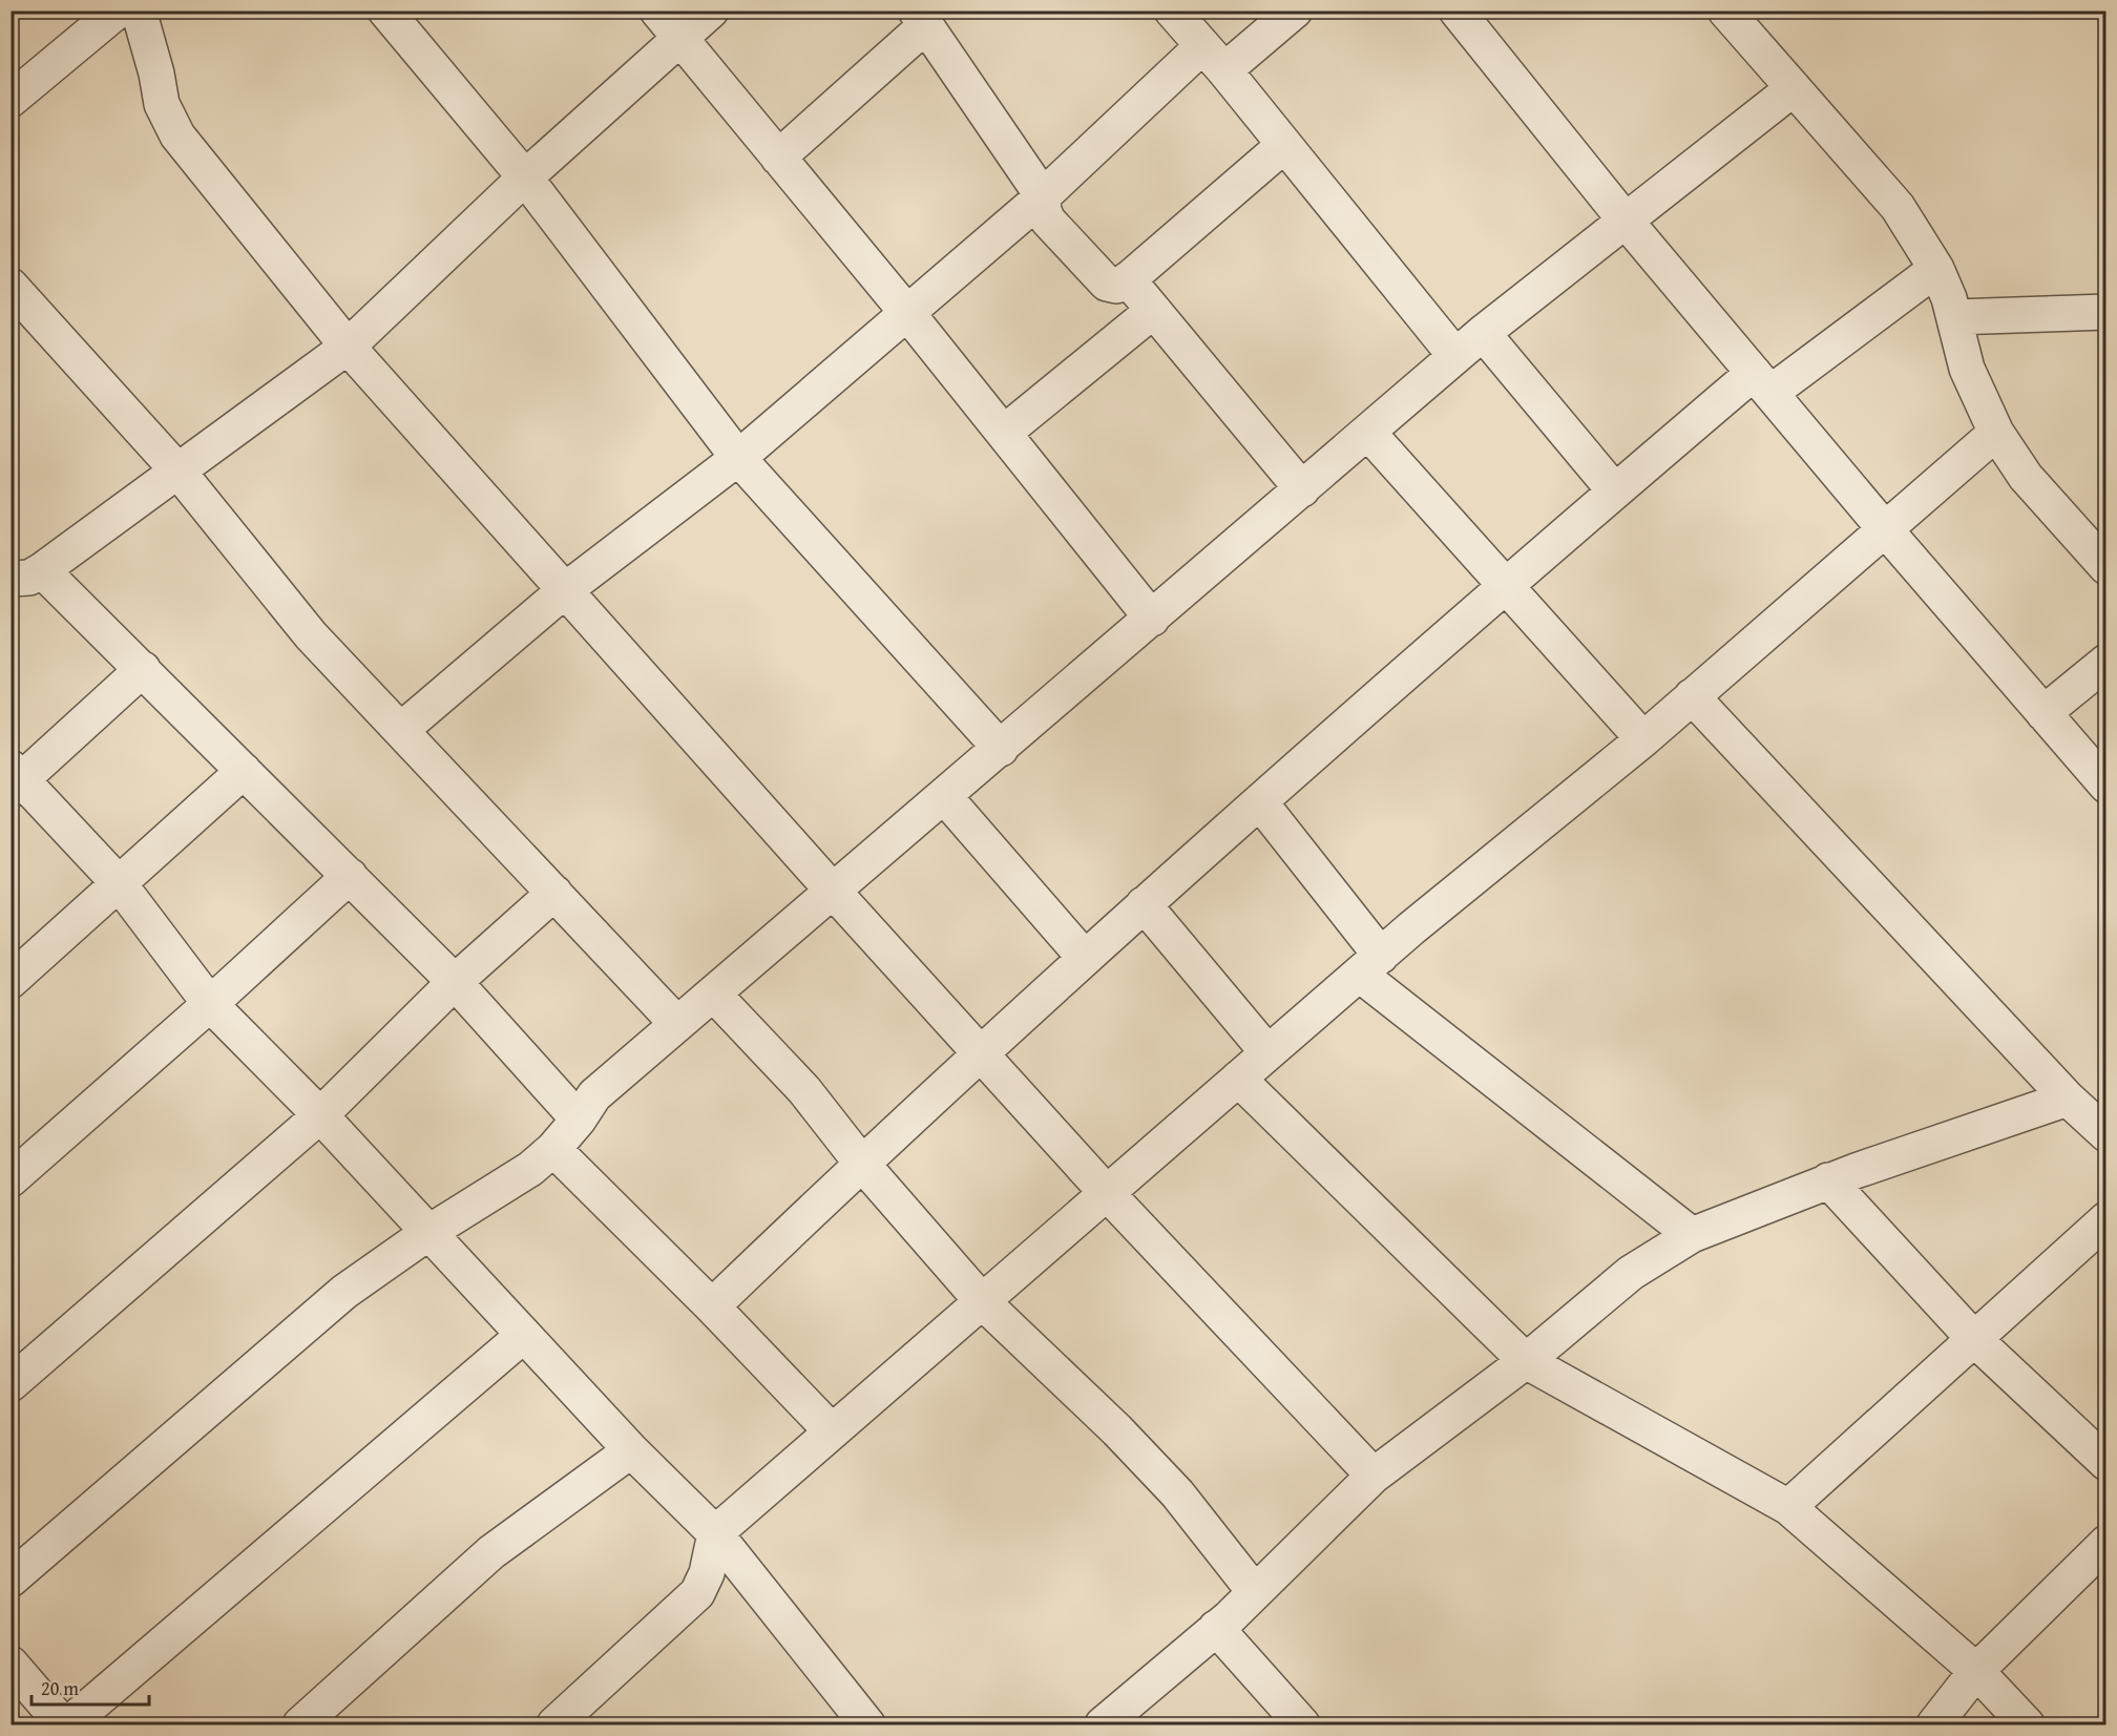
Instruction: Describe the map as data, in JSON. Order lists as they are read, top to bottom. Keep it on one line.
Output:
{"scale_bar":"20 m"}
